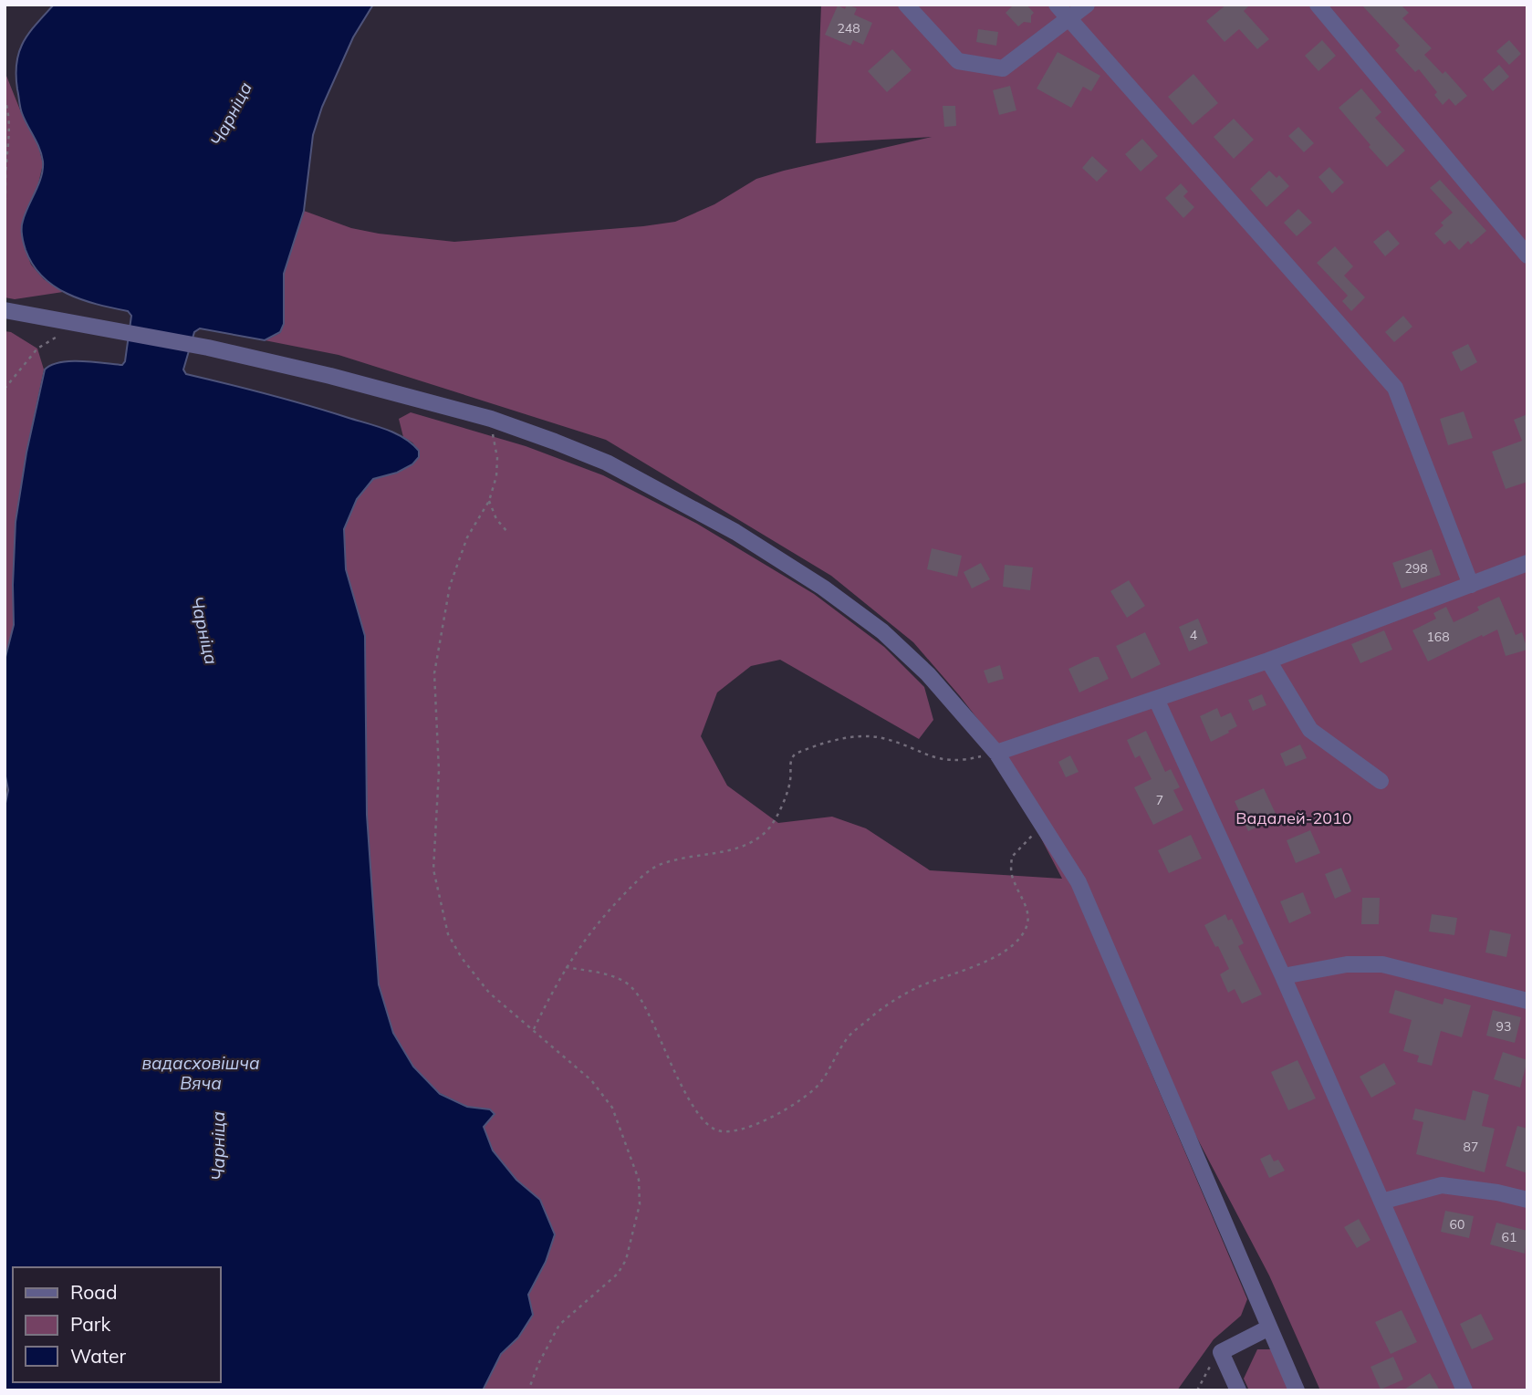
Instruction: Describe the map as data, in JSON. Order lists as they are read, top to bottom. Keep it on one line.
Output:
{"water":["Чарніца","вадасховішча Вяча"],"parks":["Вадалей-2010"],"house_numbers":["248","298","4","168","7","93","87","60","61"],"legend":["Road","Park","Water"]}
